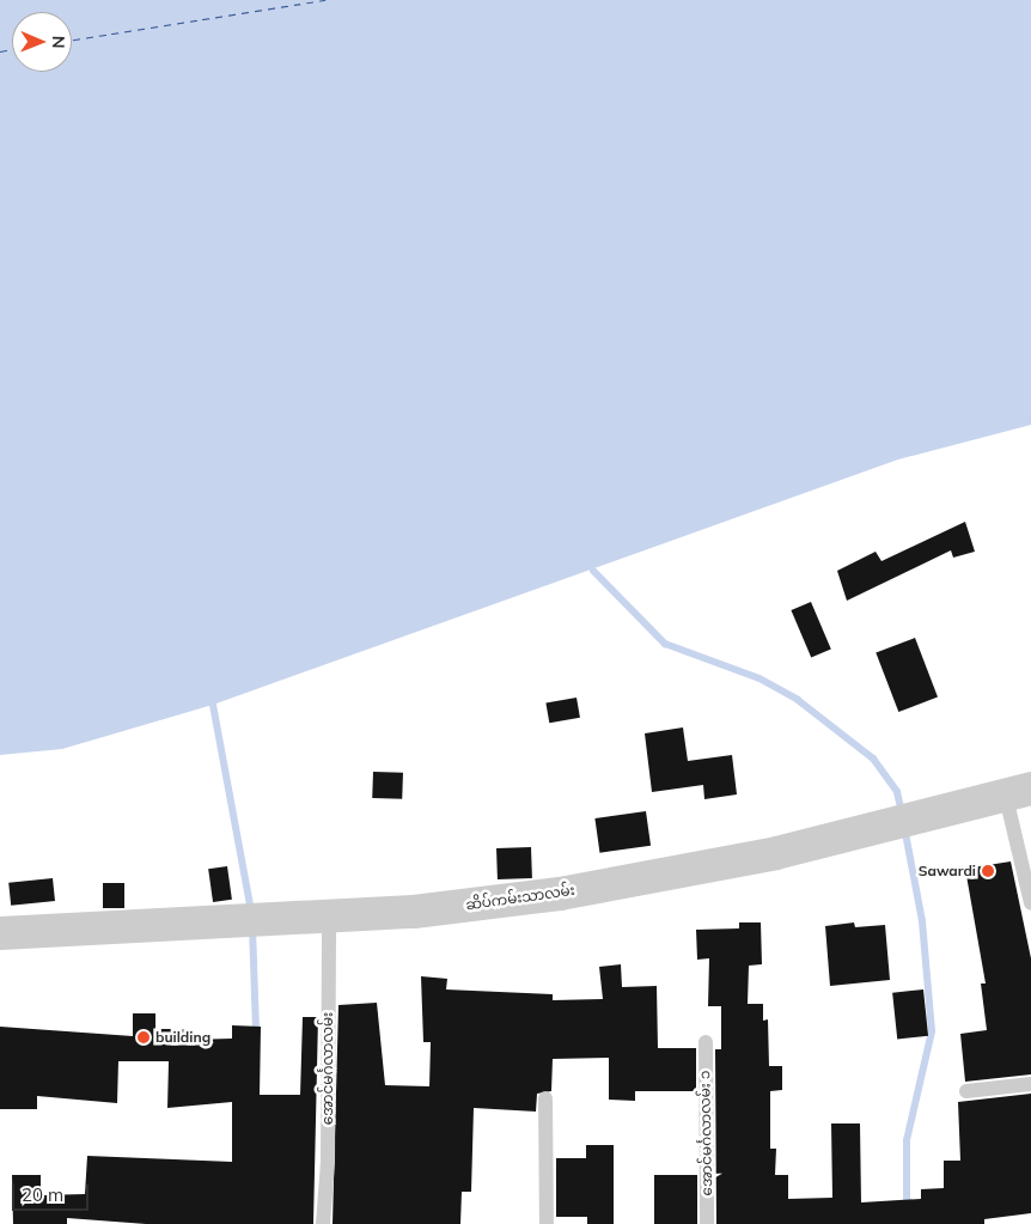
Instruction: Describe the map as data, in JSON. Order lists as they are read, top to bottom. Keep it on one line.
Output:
{"streets":{"street":["ဆိပ်ကမ်းသာလမ်း"],"lane":["အောင်မင်္ဂလာလမ်း","အောင်မင်္ဂလာလမ်း ၁"]},"crossings":[["ဆိပ်ကမ်းသာလမ်း","အောင်မင်္ဂလာလမ်း"]],"places":["Sawardi","building"],"scale_bar":"20 m","north":"right"}
